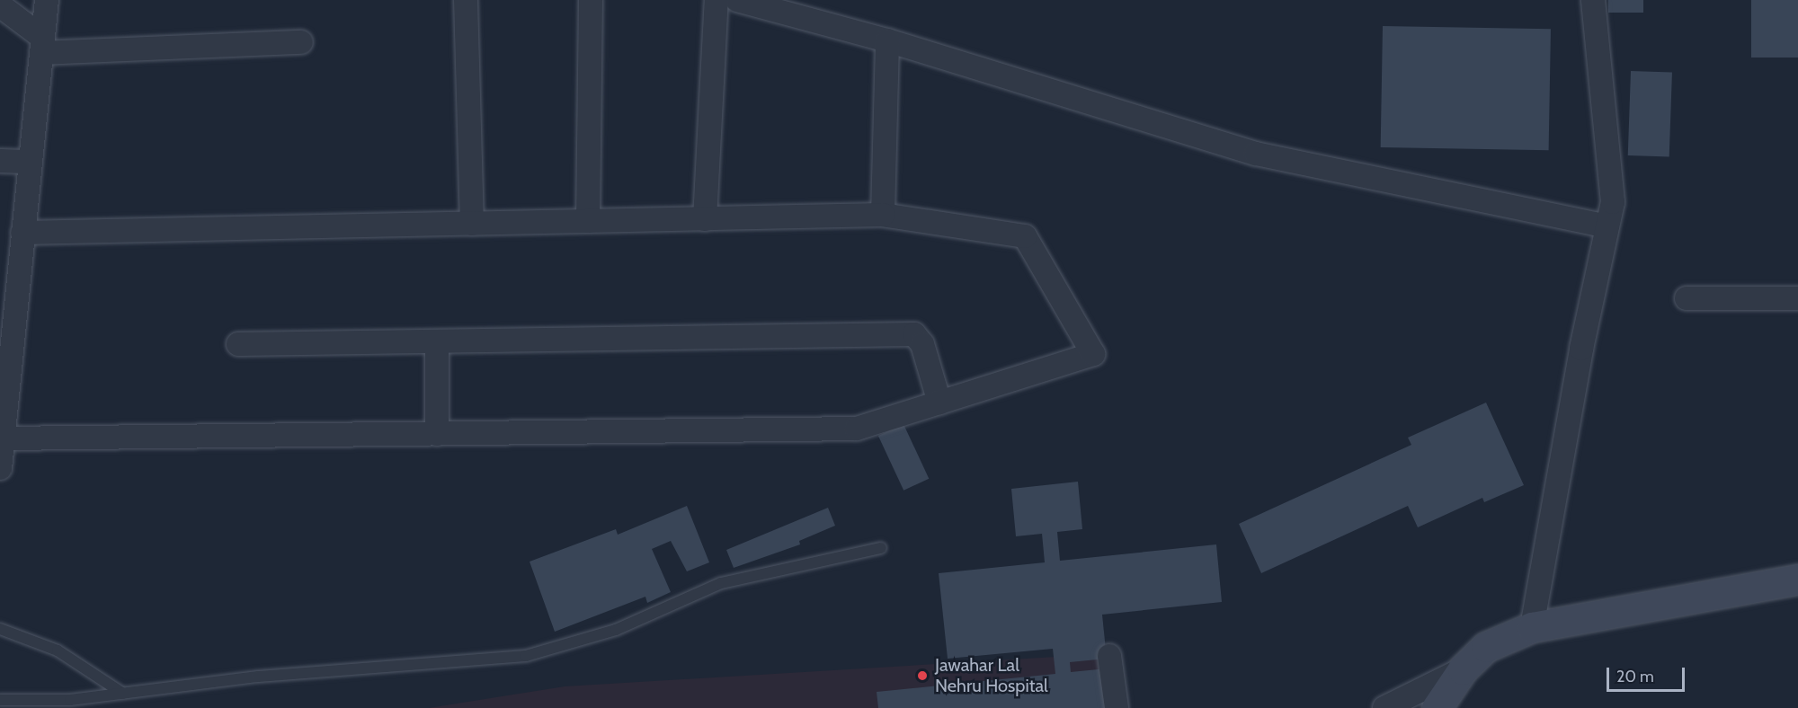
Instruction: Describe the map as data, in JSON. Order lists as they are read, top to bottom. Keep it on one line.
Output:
{"places":["Jawahar Lal Nehru Hospital"],"scale_bar":"20 m"}
